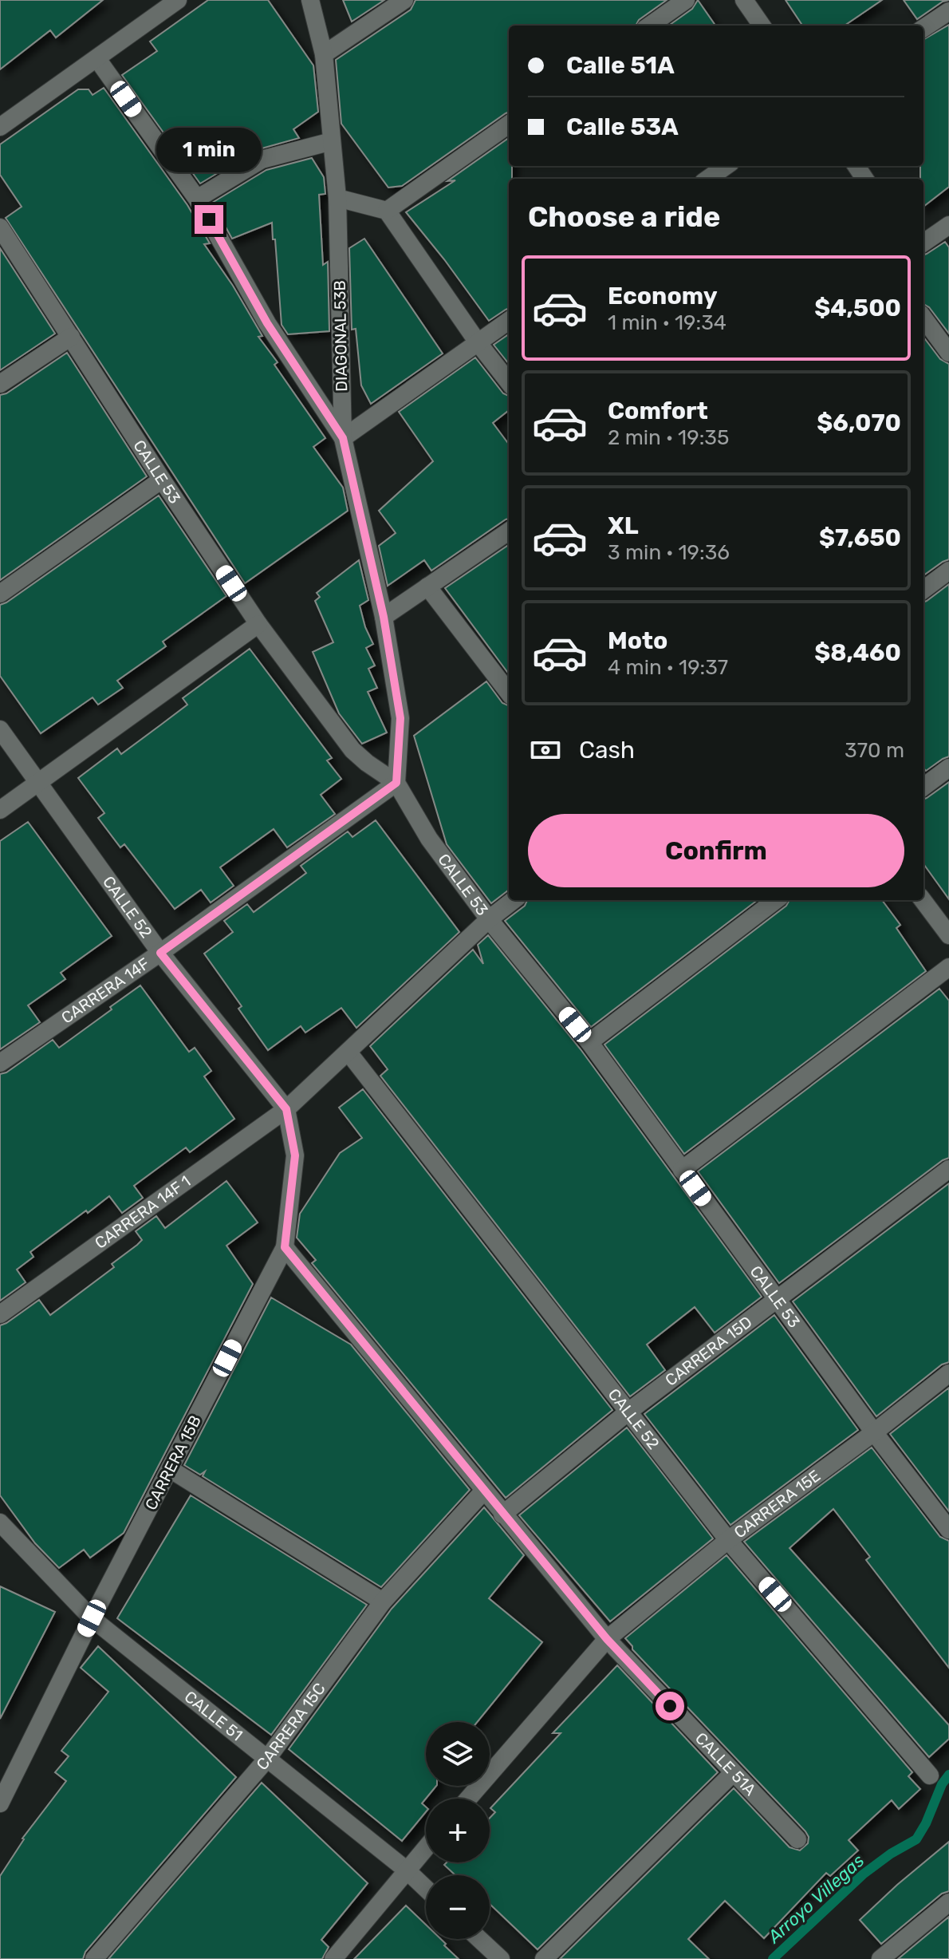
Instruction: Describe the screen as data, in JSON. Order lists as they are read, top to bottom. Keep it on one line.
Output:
{"streets":{"street":["DIAGONAL 53B","CALLE 53","CALLE 52","CARRERA 14F","CARRERA 14F 1","CARRERA 15D","CARRERA 15B","CARRERA 15E","CALLE 51","CARRERA 15C","CALLE 51A"]},"crossings":[["DIAGONAL 53B","CALLE 53"],["DIAGONAL 53B","CARRERA 14F"],["CALLE 53","CARRERA 14F"],["CALLE 53","CARRERA 14F 1"],["CALLE 53","CARRERA 15D"],["CALLE 53","CARRERA 15E"],["CALLE 52","CARRERA 14F"],["CALLE 52","CARRERA 14F 1"],["CALLE 52","CARRERA 15D"],["CALLE 52","CARRERA 15B"],["CALLE 52","CARRERA 15E"],["CARRERA 14F 1","CARRERA 15B"],["CARRERA 15D","CALLE 51A"],["CARRERA 15B","CALLE 51"],["CARRERA 15B","CALLE 51A"],["CARRERA 15E","CALLE 51A"],["CALLE 51","CARRERA 15C"],["CARRERA 15C","CALLE 51A"]],"water":["Arroyo Villegas"],"page":{"banner":["Calle 51A","Calle 53A"],"bubble":"1 min","heading":"Choose a ride","list":[{"name":"Economy","note":"1 min · 19:34","value":"$4,500"},{"name":"Comfort","note":"2 min · 19:35","value":"$6,070"},{"name":"XL","note":"3 min · 19:36","value":"$7,650"},{"name":"Moto","note":"4 min · 19:37","value":"$8,460"}],"pay":["Cash","370 m"],"buttons":"Confirm","map_buttons":["+","−"]}}
